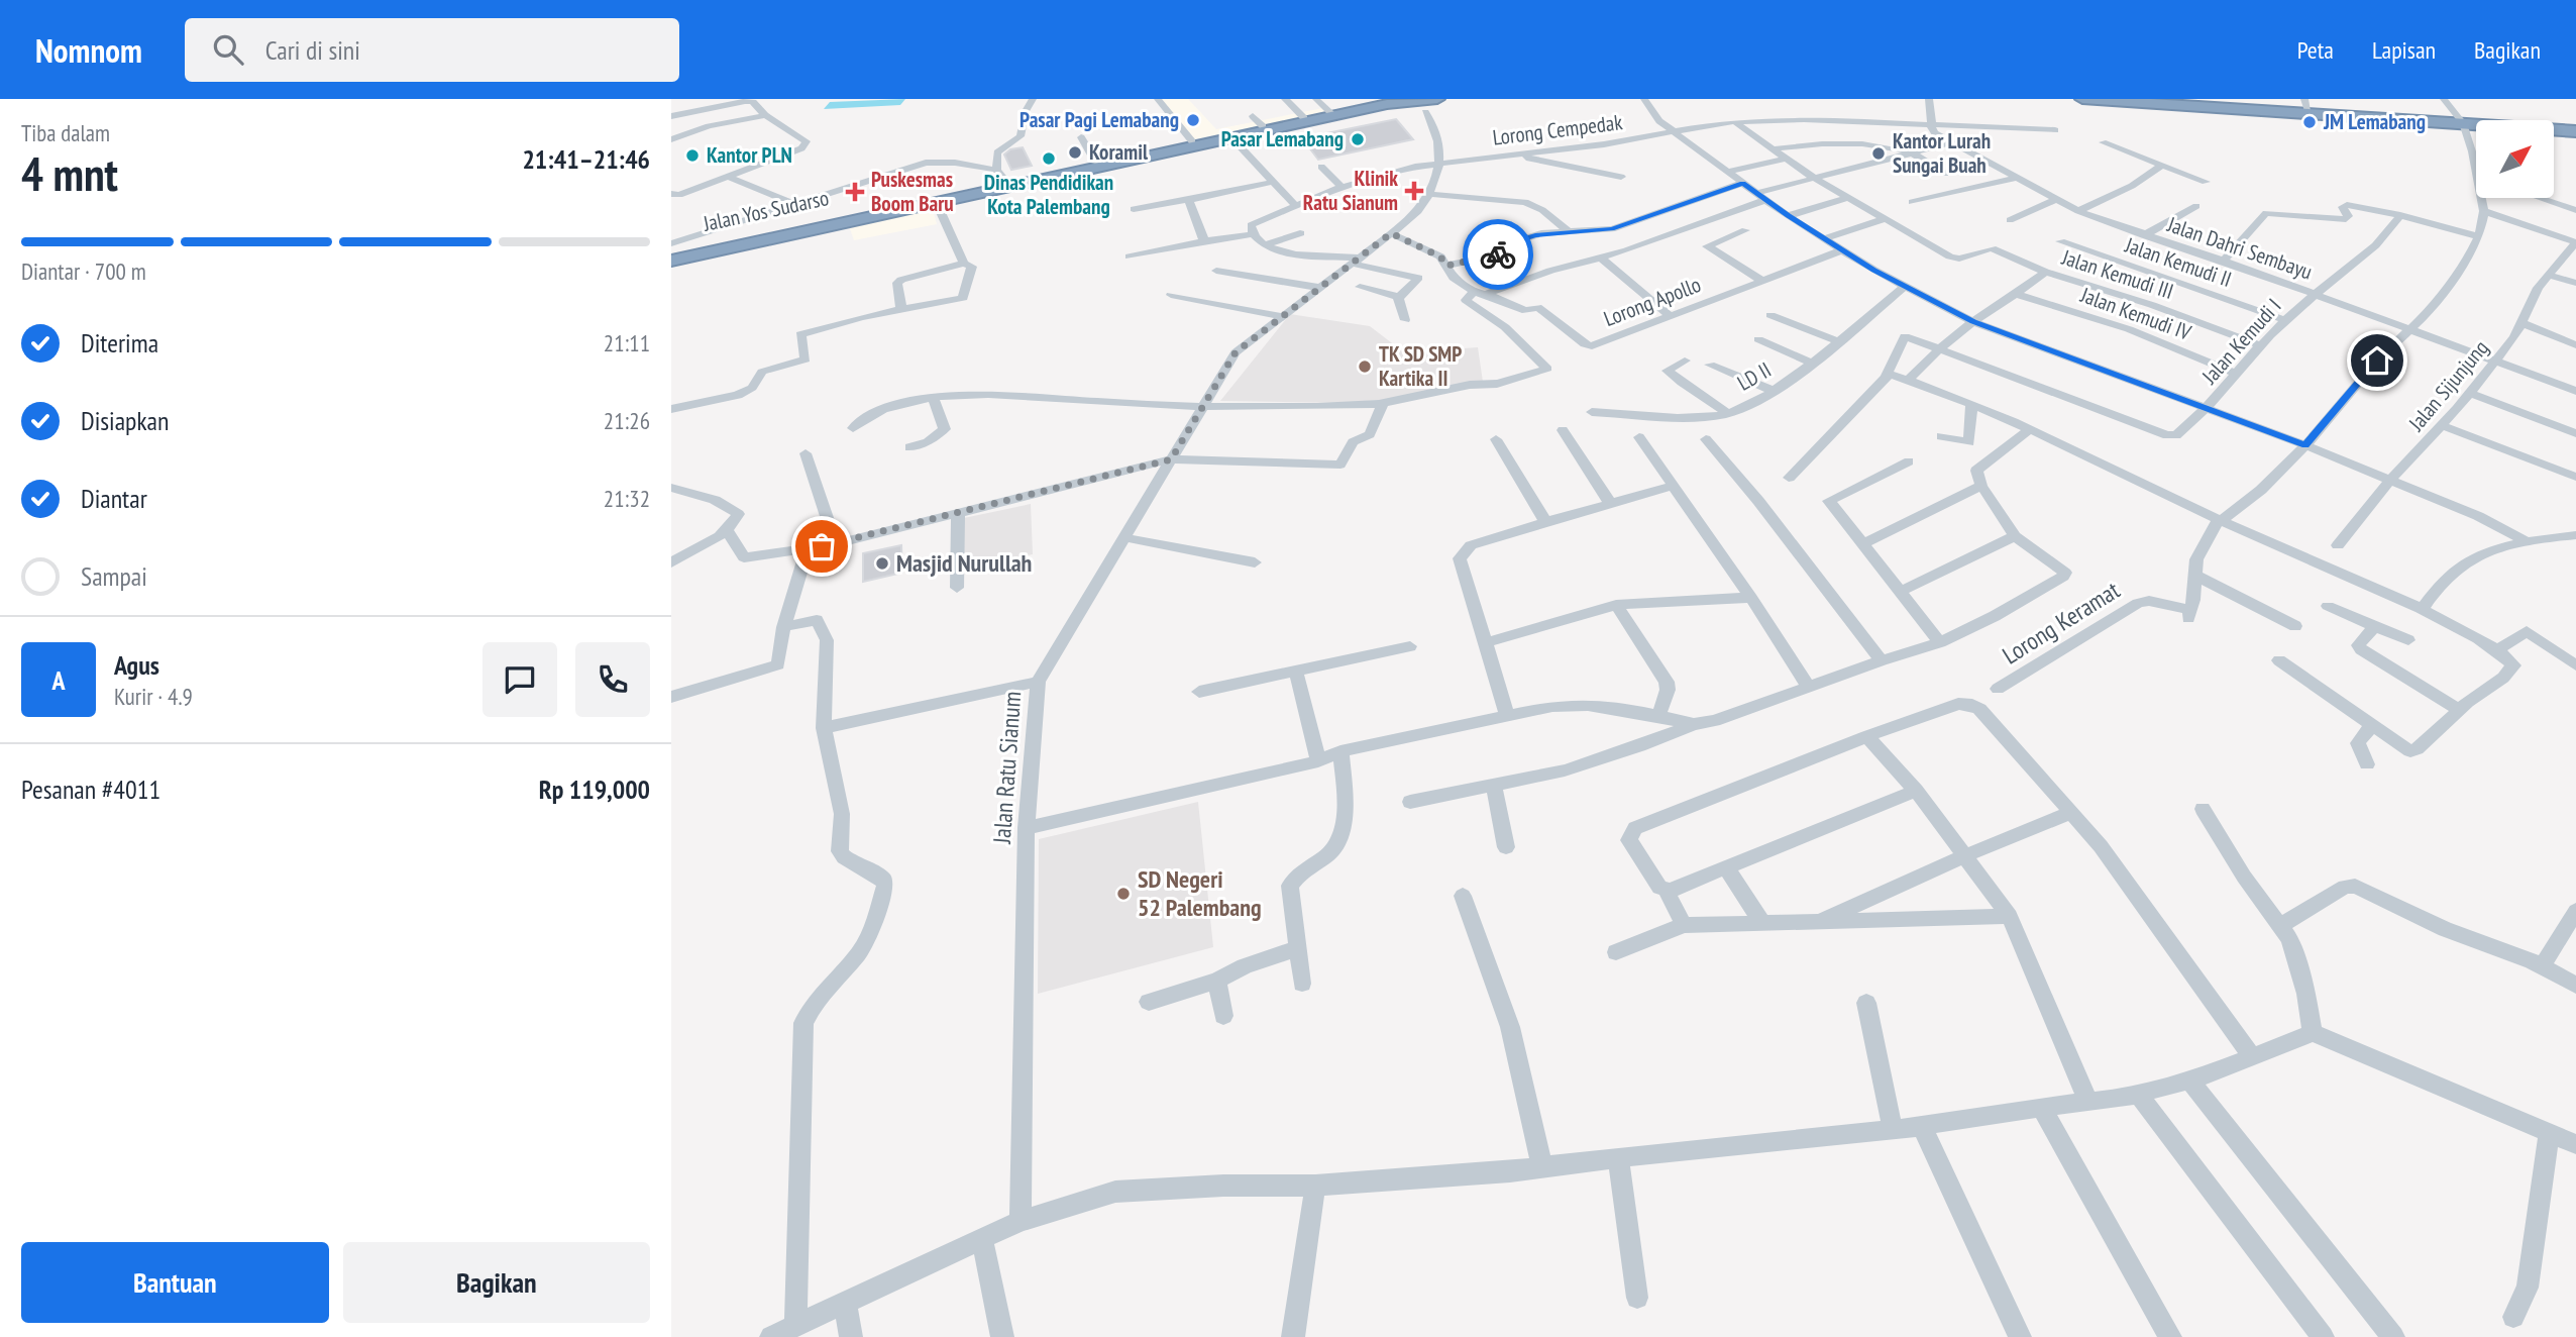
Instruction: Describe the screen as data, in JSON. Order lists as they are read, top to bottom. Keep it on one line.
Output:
{"streets":{"highway":["Jalan Yos Sudarso"],"street":["Lorong Cempedak","Jalan Dahri Sembayu","Jalan Kemudi II","Jalan Kemudi III","Lorong Apollo","Jalan Kemudi IV","Jalan Kemudi I","LD II","Jalan Sijunjung","Lorong Keramat","Jalan Ratu Sianum"]},"crossings":[["Lorong Cempedak","Jalan Dahri Sembayu"],["Lorong Cempedak","Jalan Ratu Sianum"],["Jalan Dahri Sembayu","Jalan Kemudi I"],["Jalan Dahri Sembayu","Jalan Sijunjung"],["Jalan Kemudi II","Jalan Kemudi I"],["Jalan Kemudi III","Jalan Kemudi IV"],["Jalan Kemudi III","Jalan Kemudi I"],["Jalan Kemudi IV","Jalan Kemudi I"]],"places":{"other":["Pasar Pagi Lemabang","JM Lemabang","Pasar Lemabang","Koramil","Kantor Lurah Sungai Buah","Kantor PLN","Dinas Pendidikan Kota Palembang","TK SD SMP Kartika II","Masjid Nurullah","SD Negeri 52 Palembang"],"health":["Klinik Ratu Sianum","Puskesmas Boom Baru"]},"north":"top right","page":{"header":"Nomnom","search":"Cari di sini","nav":["Peta","Lapisan","Bagikan"],"heading":["4 mnt","Tiba dalam","21:41–21:46"],"panel":["Agus","Kurir · 4.9","Pesanan #4011","Rp 119,000"],"bar":"Diantar · 700 m","list":[["Diterima","21:11"],["Disiapkan","21:26"],["Diantar","21:32"],"Sampai"],"round":"A","buttons":["Bantuan","Bagikan"]}}
